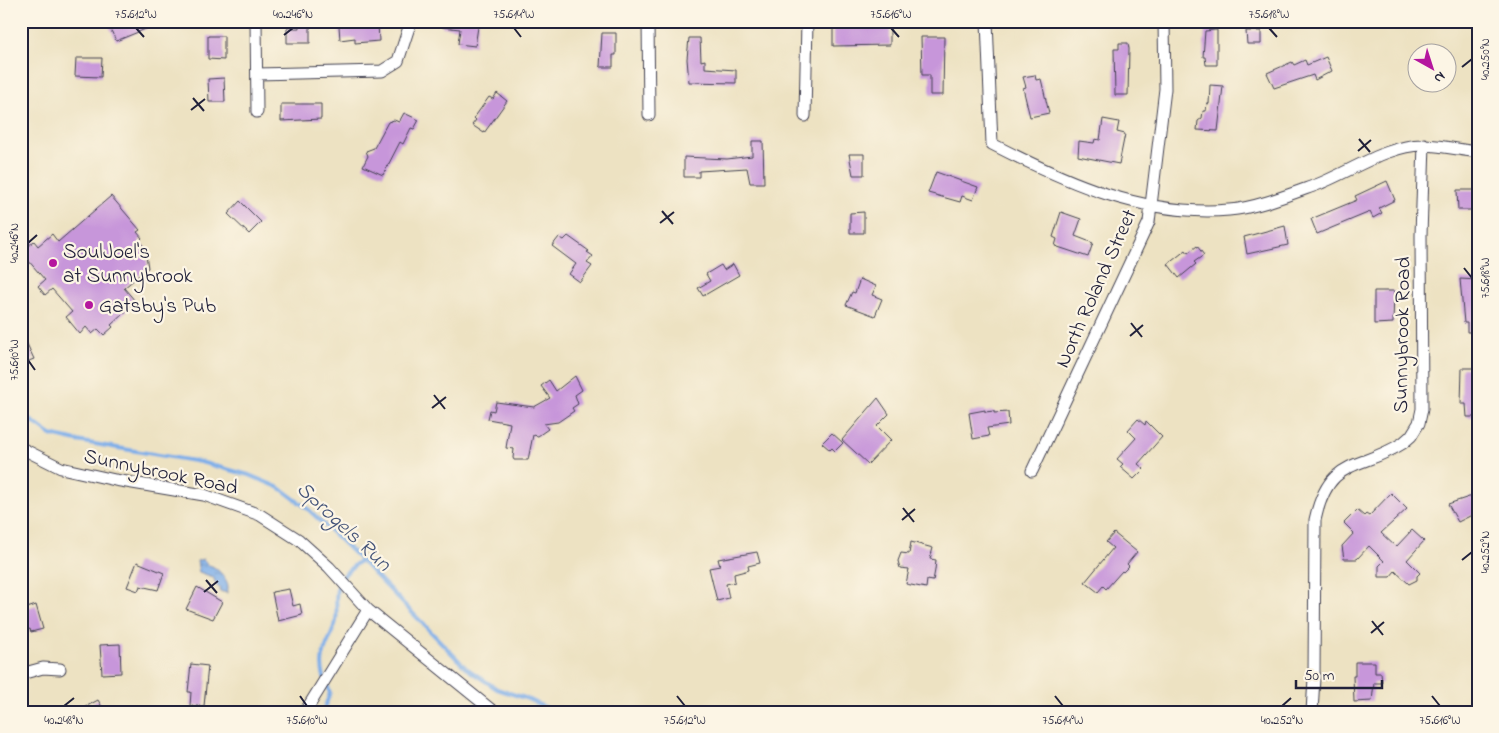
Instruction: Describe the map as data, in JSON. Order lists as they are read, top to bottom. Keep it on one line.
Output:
{"streets":{"street":["North Roland Street","Sunnybrook Road"]},"water":["Sprogels Run"],"places":["SoulJoel's at Sunnybrook","Gatsby's Pub"],"scale_bar":"50 m","north":"bottom right","coordinates":["75.612°W","40.246°N","75.614°W","75.616°W","75.618°W","40.250°N","75.610°W","40.252°N","40.248°N"]}
